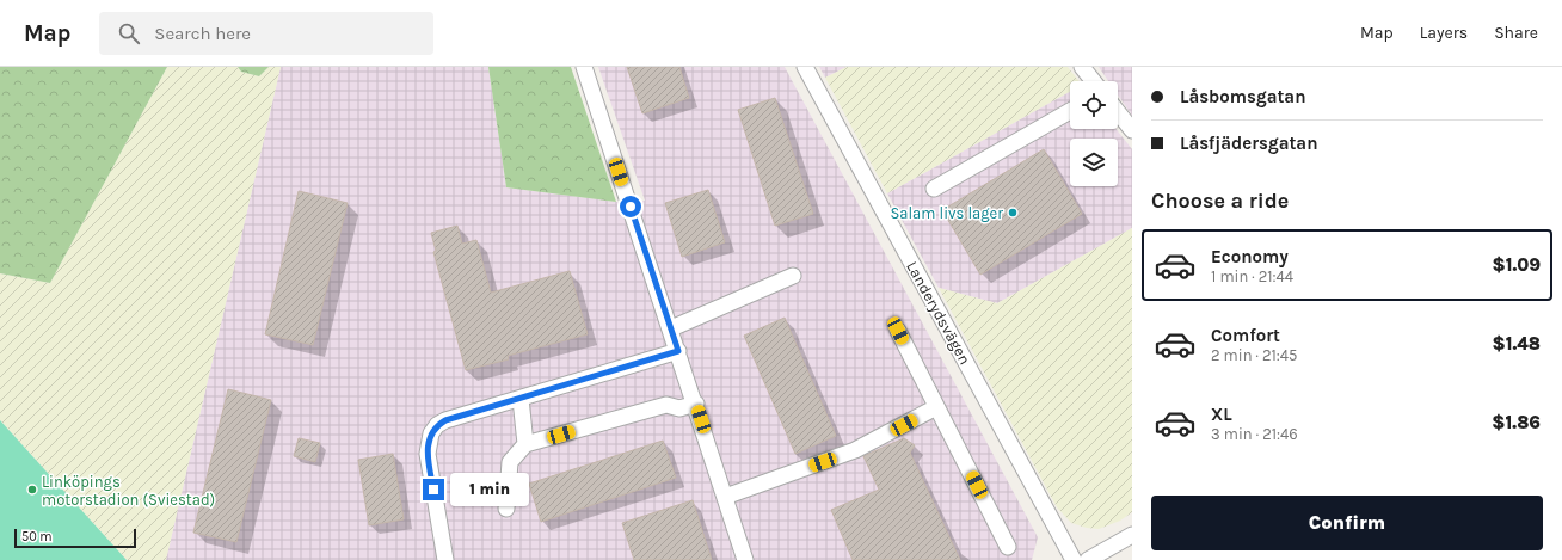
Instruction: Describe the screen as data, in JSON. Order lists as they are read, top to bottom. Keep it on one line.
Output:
{"streets":{"street":["Landerydsvägen"]},"places":["Salam livs lager","Linköpings motorstadion (Sviestad)"],"scale_bar":"50 m","page":{"header":"Map","search":"Search here","nav":["Map","Layers","Share"],"banner":["Låsbomsgatan","Låsfjädersgatan"],"heading":"Choose a ride","list":[{"name":"Economy","note":"1 min · 21:44","value":"$1.09"},{"name":"Comfort","note":"2 min · 21:45","value":"$1.48"},{"name":"XL","note":"3 min · 21:46","value":"$1.86"}],"bubble":"1 min","buttons":"Confirm","scale":"50 m"}}
